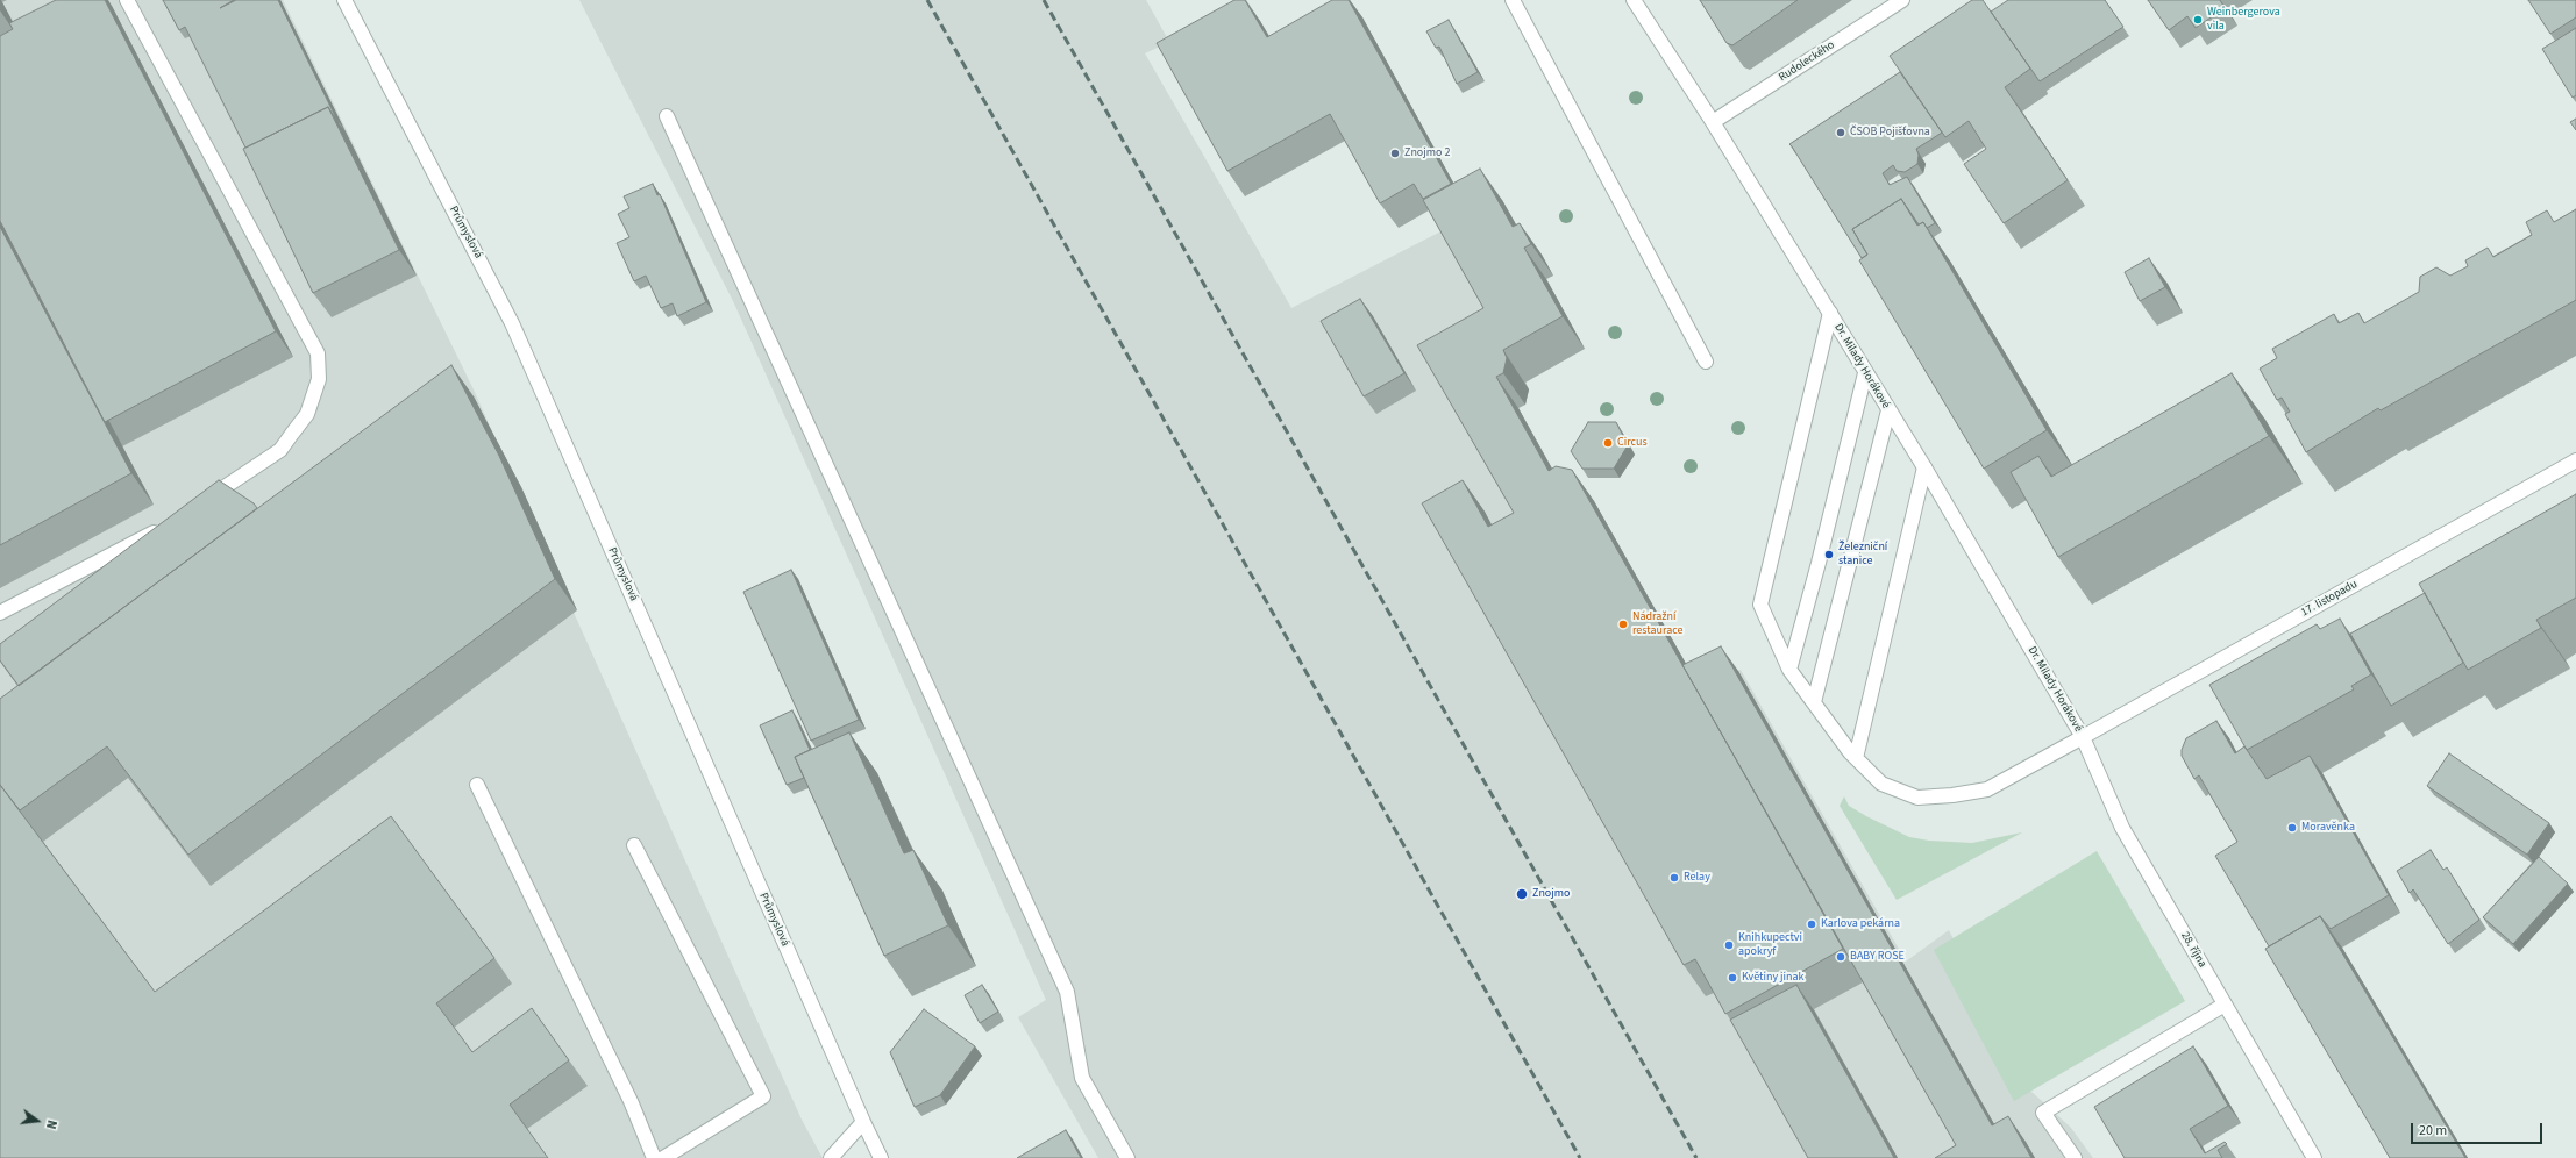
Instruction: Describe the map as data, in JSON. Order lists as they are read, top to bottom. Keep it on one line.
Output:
{"streets":{"street":["Rudoleckého","Průmyslová","Dr. Milady Horákové","17. listopadu","28. října"]},"crossings":[["Rudoleckého","Dr. Milady Horákové"],["Dr. Milady Horákové","17. listopadu"],["Dr. Milady Horákové","28. října"],["17. listopadu","28. října"]],"places":["Weinbergerova vila","ČSOB Pojišťovna","Znojmo 2","Circus","Železniční stanice","Nádražní restaurace","Moravěnka","Relay","Znojmo","Karlova pekárna","Knihkupectvi apokryf","BABY ROSE","Květiny jinak"],"scale_bar":"20 m","north":"right"}
